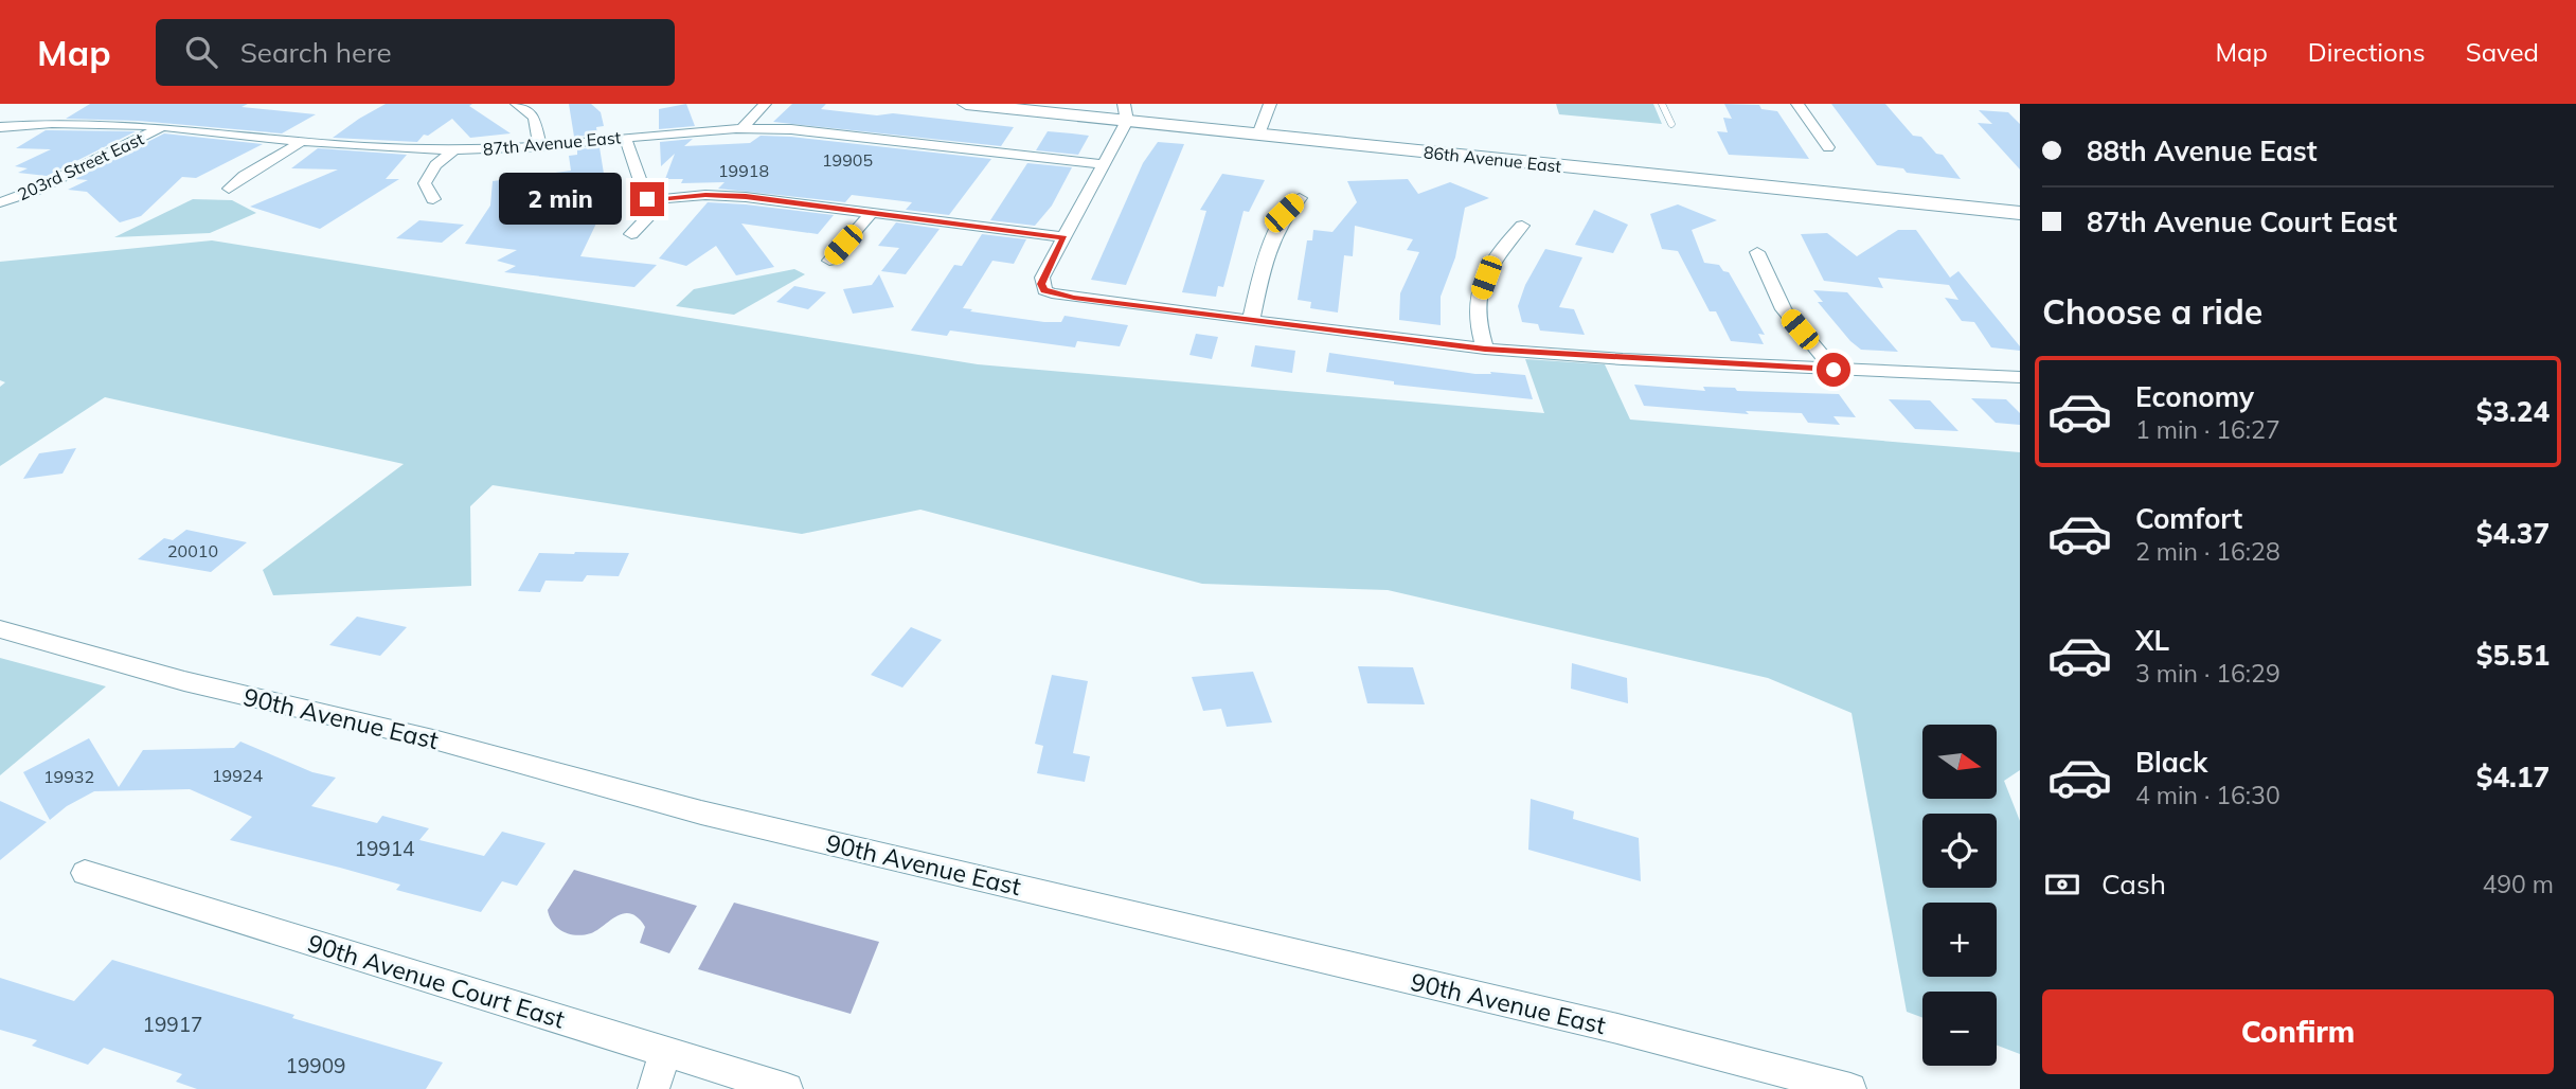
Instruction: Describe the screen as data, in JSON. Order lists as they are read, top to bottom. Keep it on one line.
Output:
{"streets":{"street":["87th Avenue East","86th Avenue East","203rd Street East","90th Avenue East","90th Avenue Court East"]},"crossings":[["87th Avenue East","203rd Street East"]],"house_numbers":["19905","19918","20010","19924","19932","19914","19917","19909"],"north":"right","page":{"header":"Map","search":"Search here","nav":["Map","Directions","Saved"],"banner":["88th Avenue East","87th Avenue Court East"],"bubble":"2 min","heading":"Choose a ride","list":[{"name":"Economy","note":"1 min · 16:27","value":"$3.24"},{"name":"Comfort","note":"2 min · 16:28","value":"$4.37"},{"name":"XL","note":"3 min · 16:29","value":"$5.51"},{"name":"Black","note":"4 min · 16:30","value":"$4.17"}],"map_buttons":["+","−"],"pay":["Cash","490 m"],"buttons":"Confirm"}}
